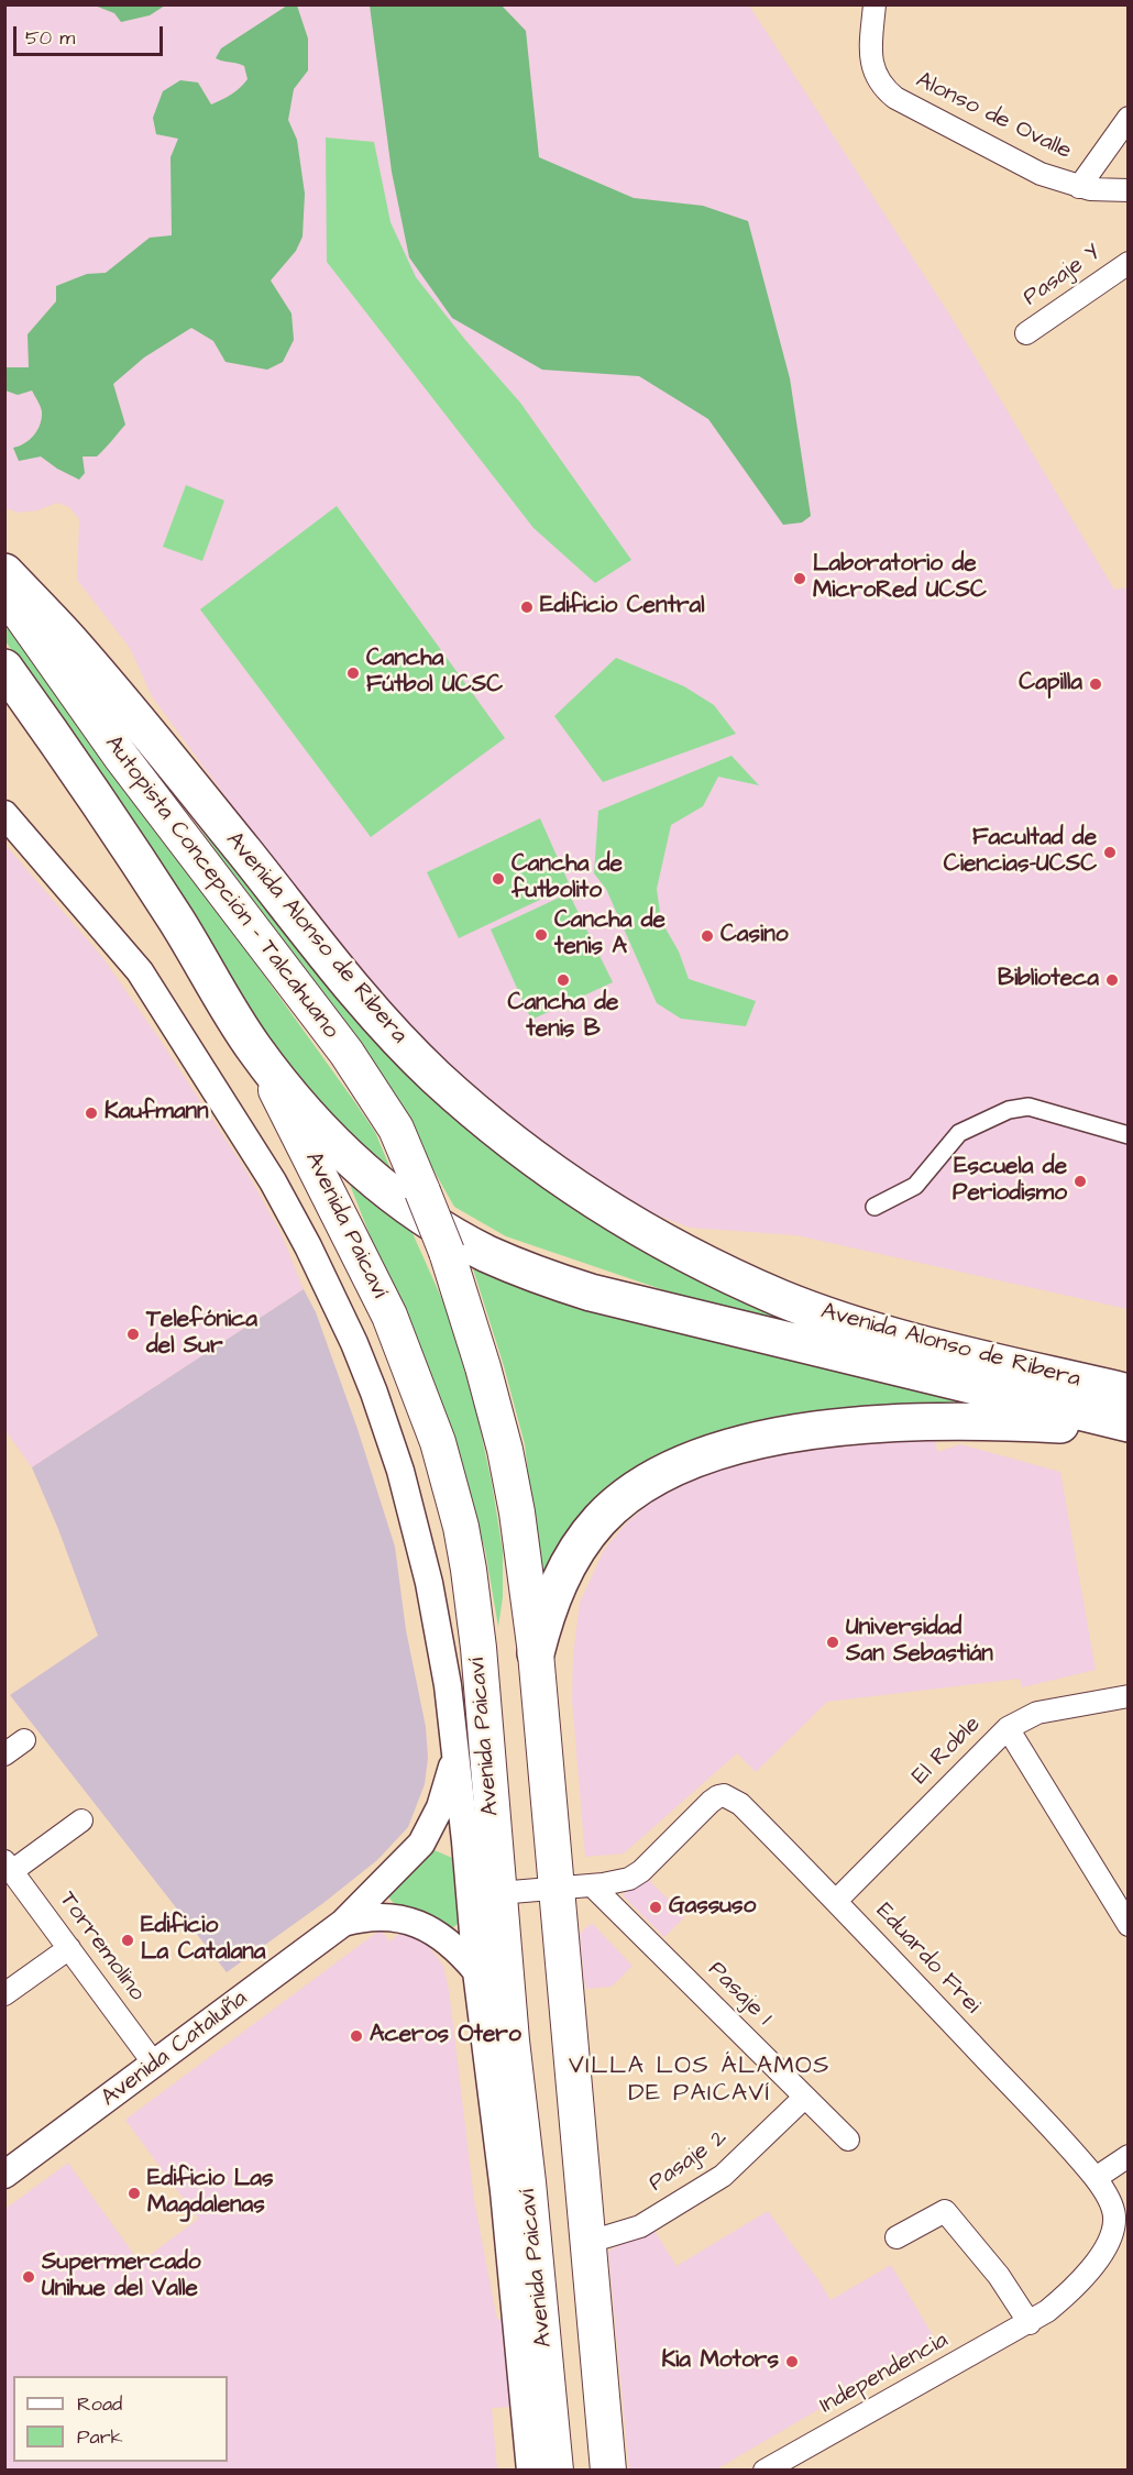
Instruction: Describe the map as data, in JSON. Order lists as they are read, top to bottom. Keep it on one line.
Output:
{"streets":{"highway":["Autopista Concepción - Talcahuano","Avenida Alonso de Ribera"],"main road":["Avenida Paicaví"],"street":["Alonso de Ovalle","Pasaje Y","El Roble","Torremolino","Eduardo Frei","Pasaje 1","Avenida Cataluña","Pasaje 2","Independencia"]},"crossings":[["Autopista Concepción - Talcahuano","Avenida Alonso de Ribera"],["Autopista Concepción - Talcahuano","Avenida Paicaví"],["Avenida Alonso de Ribera","Avenida Paicaví"],["Avenida Paicaví","Avenida Cataluña"],["El Roble","Eduardo Frei"],["Torremolino","Avenida Cataluña"],["Eduardo Frei","Pasaje 1"],["Eduardo Frei","Independencia"],["Pasaje 1","Pasaje 2"]],"districts":["VILLA LOS ÁLAMOS DE PAICAVÍ"],"places":["Laboratorio de MicroRed UCSC","Edificio Central","Cancha Fútbol UCSC","Capilla","Facultad de Ciencias-UCSC","Cancha de futbolito","Cancha de tenis A","Casino","Cancha de tenis B","Biblioteca","Kaufmann","Escuela de Periodismo","Telefónica del Sur","Universidad San Sebastián","Gassuso","Edificio La Catalana","Aceros Otero","Edificio Las Magdalenas","Supermercado Unihue del Valle","Kia Motors"],"legend":["Road","Park"],"scale_bar":"50 m"}
